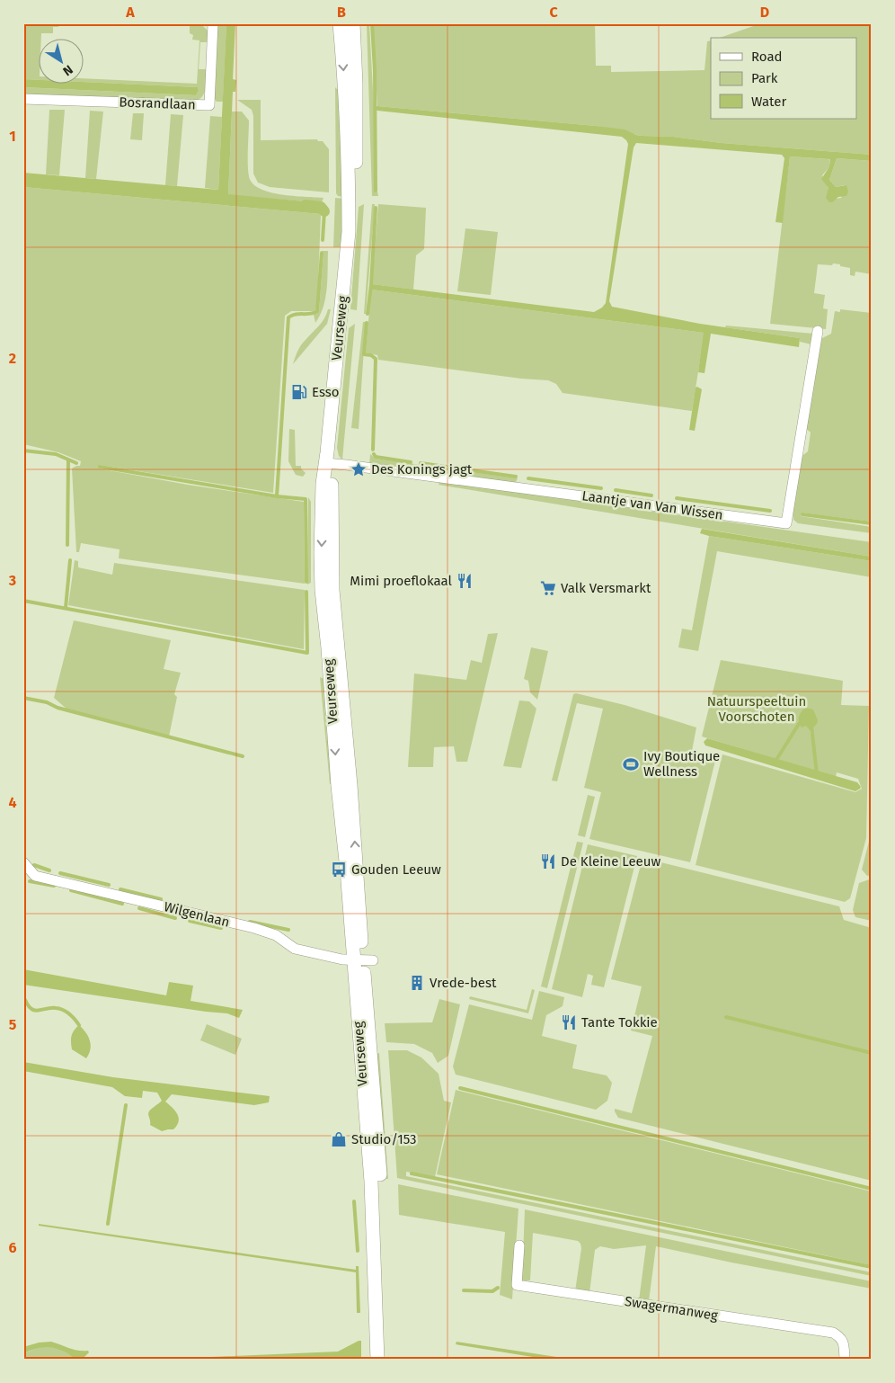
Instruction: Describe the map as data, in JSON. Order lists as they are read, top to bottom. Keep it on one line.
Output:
{"streets":{"main road":["Veurseweg"],"street":["Bosrandlaan","Laantje van Van Wissen","Wilgenlaan","Swagermanweg"]},"crossings":[["Veurseweg","Laantje van Van Wissen"],["Veurseweg","Wilgenlaan"]],"parks":["Natuurspeeltuin Voorschoten"],"places":{"fuel station":["Esso"],"place":["Des Konings jagt"],"restaurant":["Mimi proeflokaal","De Kleine Leeuw","Tante Tokkie"],"supermarket":["Valk Versmarkt"],"sports":["Ivy Boutique Wellness"],"bus stop":["Gouden Leeuw"],"building":["Vrede-best"],"shop":["Studio/153"]},"legend":["Road","Park","Water"],"north":"bottom right","grid":{"columns":["A","B","C","D"],"rows":["1","2","3","4","5","6"]}}
